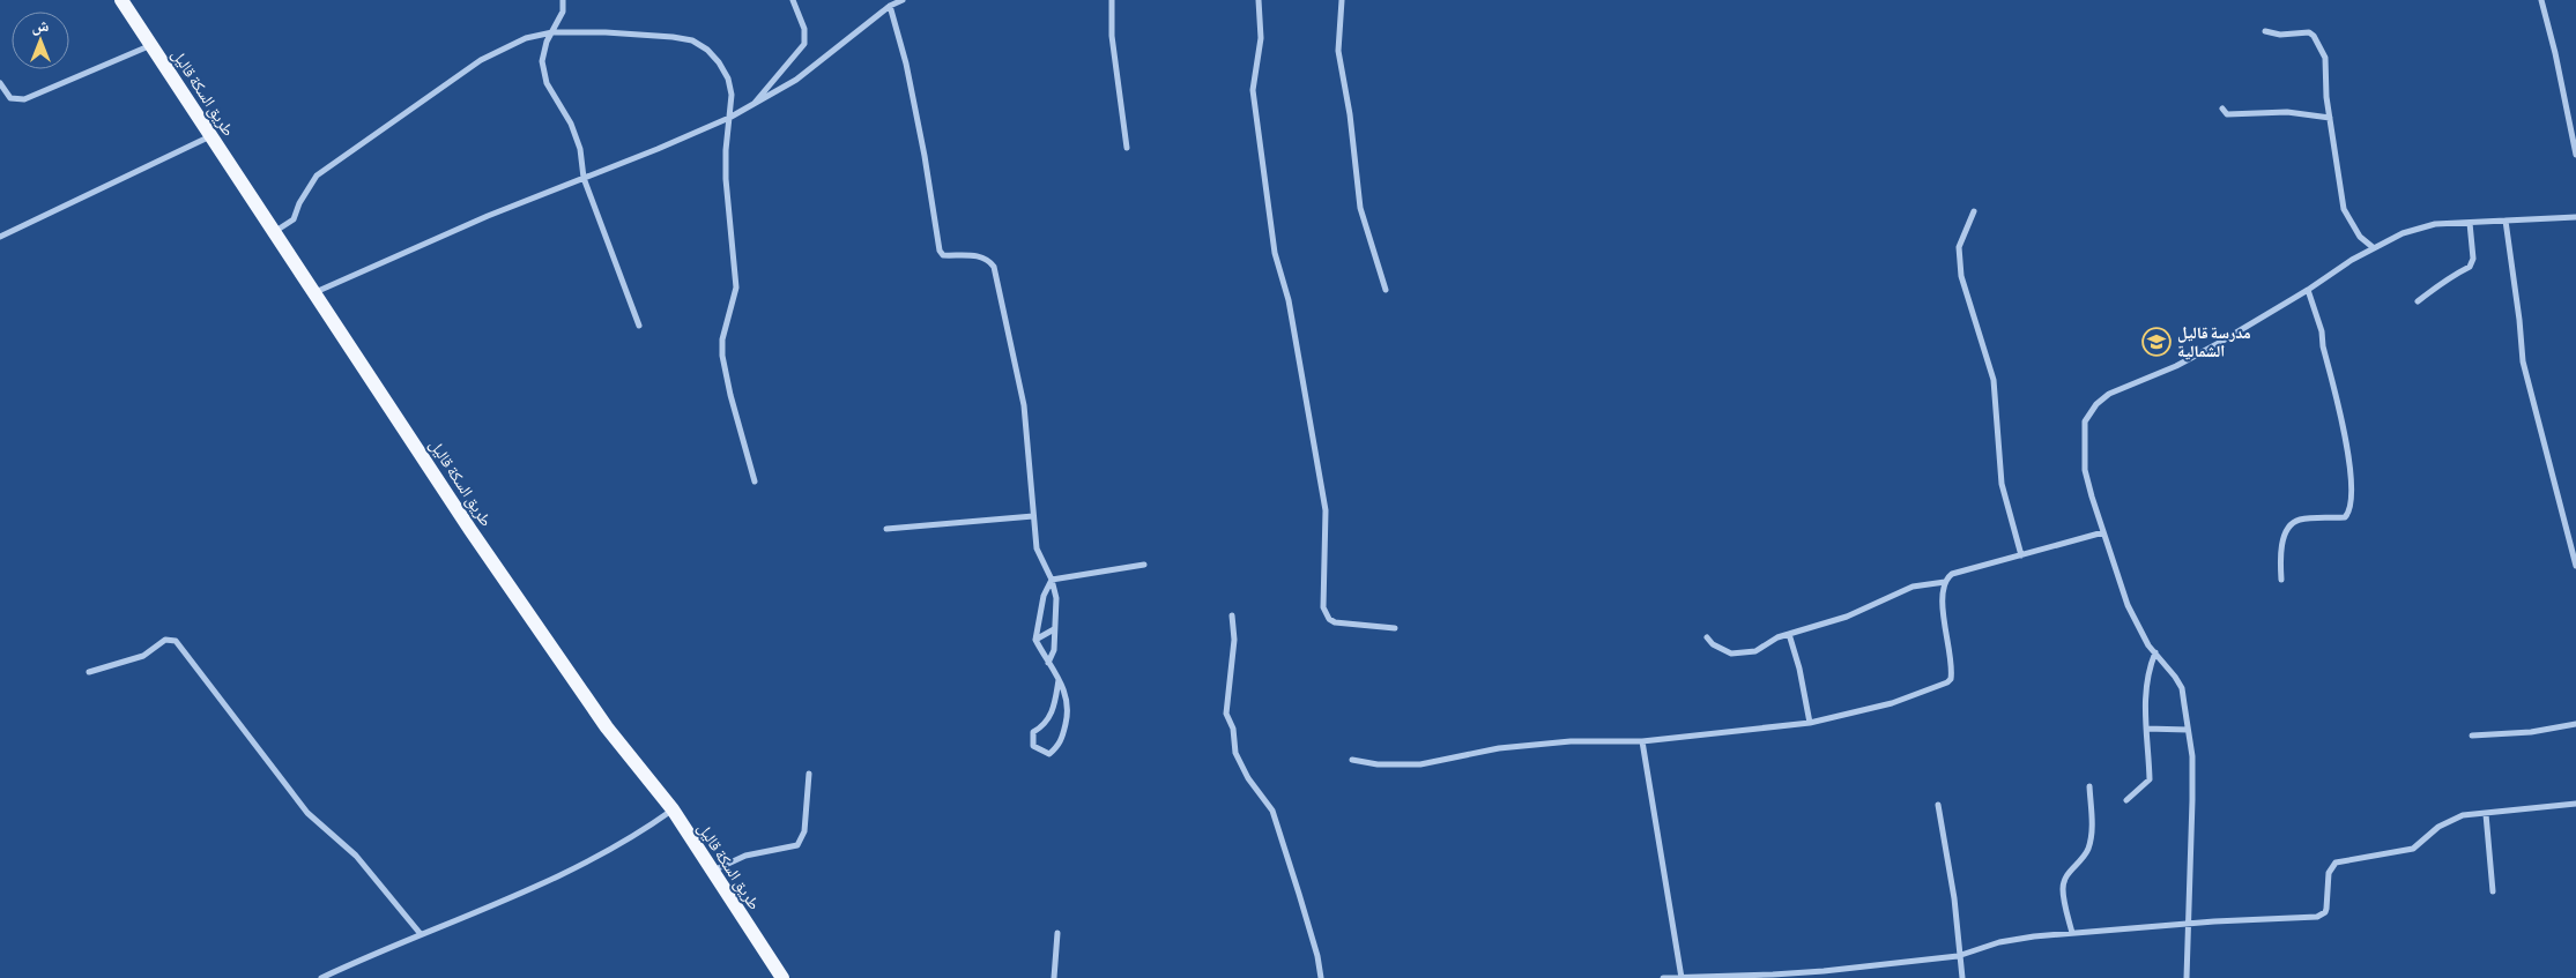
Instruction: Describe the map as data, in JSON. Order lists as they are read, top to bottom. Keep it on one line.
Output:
{"streets":{"main road":["طريق السكة قاليل"]},"places":{"school or university":["مدرسة قاليل الشمالية"]},"north":"top"}
